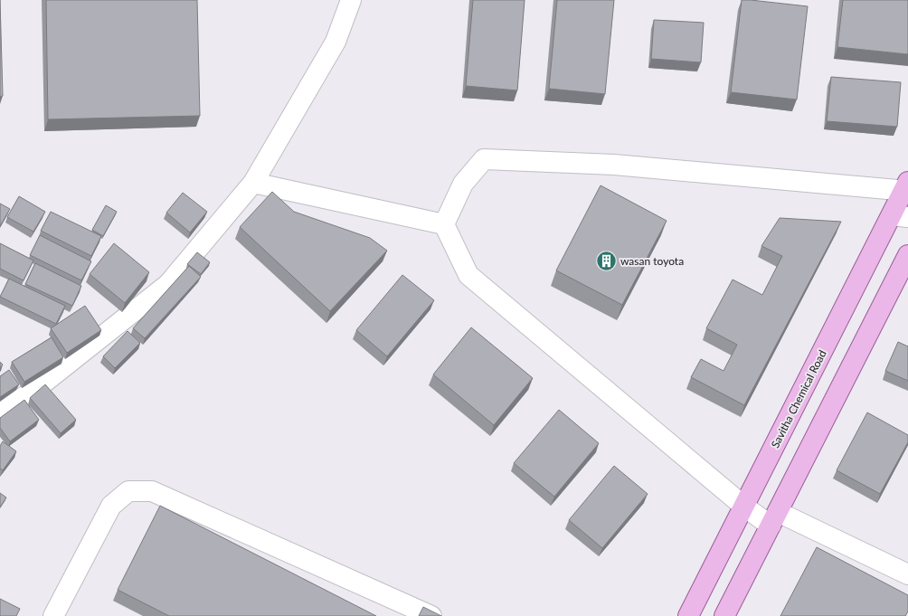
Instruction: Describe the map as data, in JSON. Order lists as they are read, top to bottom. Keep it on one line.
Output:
{"streets":{"main road":["Savitha Chemical Road"]},"places":{"building":["wasan toyota"]}}
